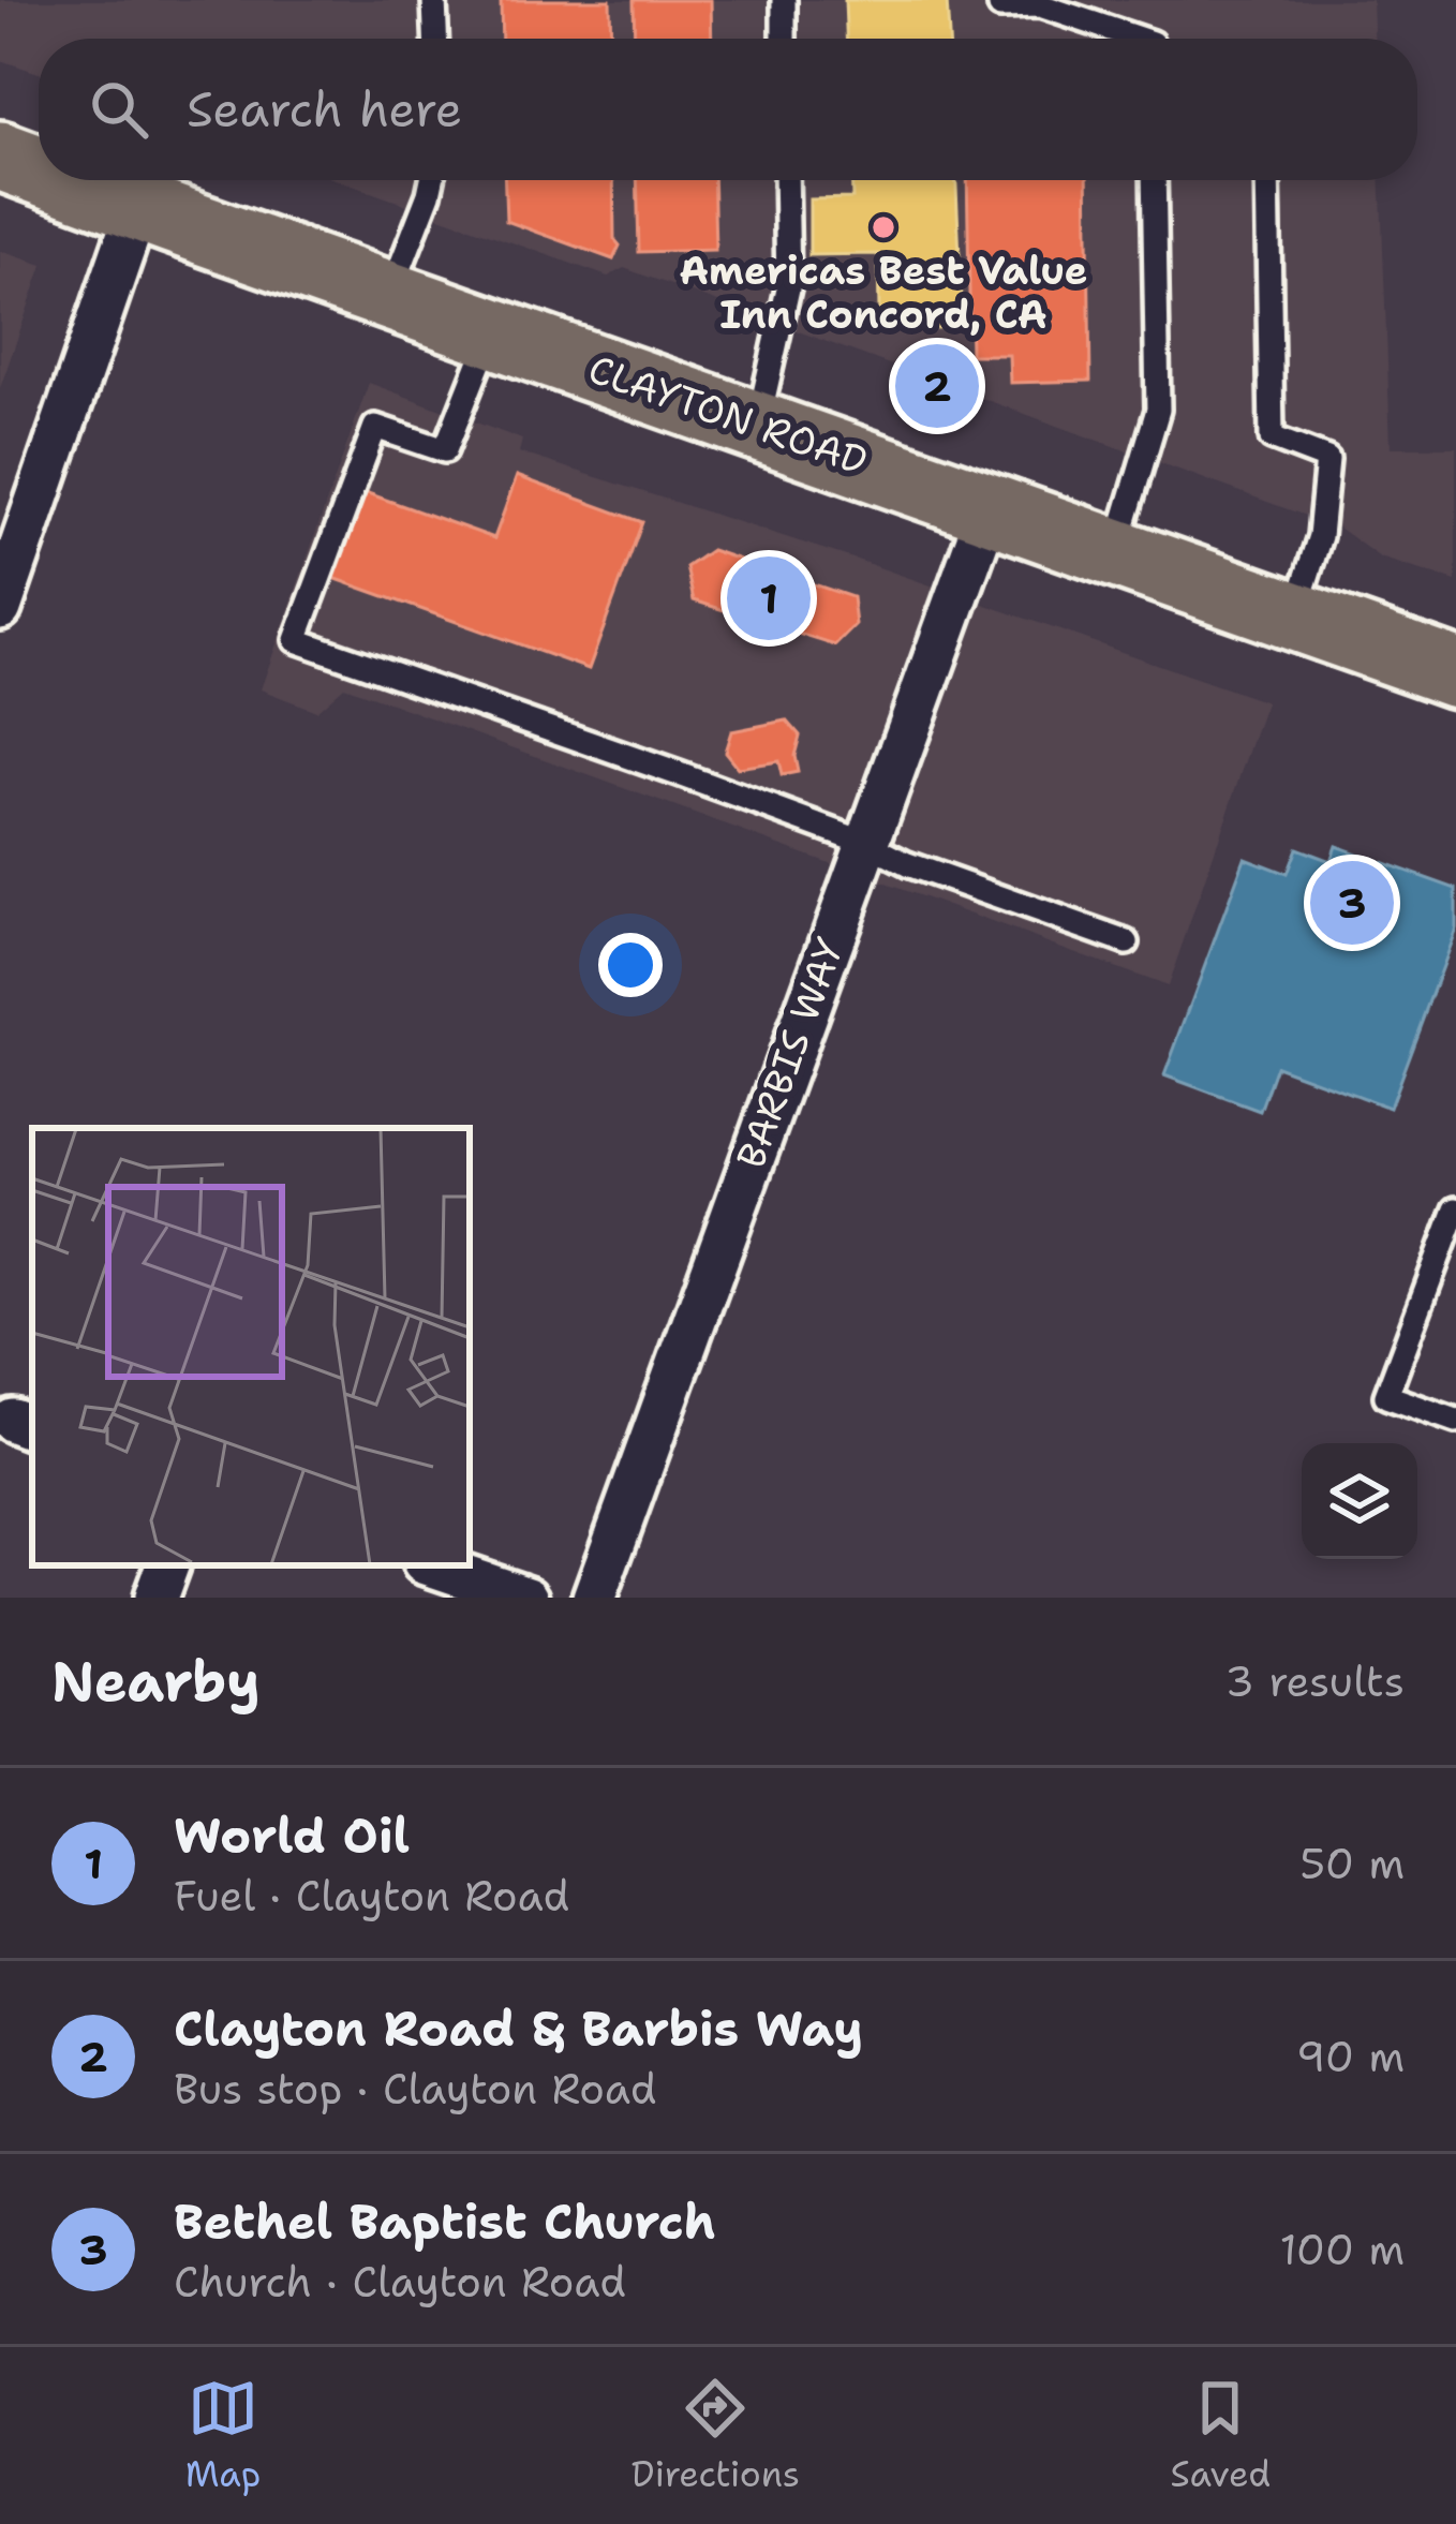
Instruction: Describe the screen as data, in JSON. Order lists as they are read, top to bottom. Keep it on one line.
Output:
{"streets":{"main road":["CLAYTON ROAD"],"street":["BARBIS WAY"]},"crossings":[["CLAYTON ROAD","BARBIS WAY"]],"places":["Americas Best Value Inn Concord, CA"],"page":{"search":"Search here","pins":["2","1","3"],"heading":["Nearby","3 results"],"list":[{"mark":"1","name":"World Oil","note":"Fuel · Clayton Road","value":"50 m"},{"mark":"2","name":"Clayton Road & Barbis Way","note":"Bus stop · Clayton Road","value":"90 m"},{"mark":"3","name":"Bethel Baptist Church","note":"Church · Clayton Road","value":"100 m"}],"nav":["Map","Directions","Saved"]}}
